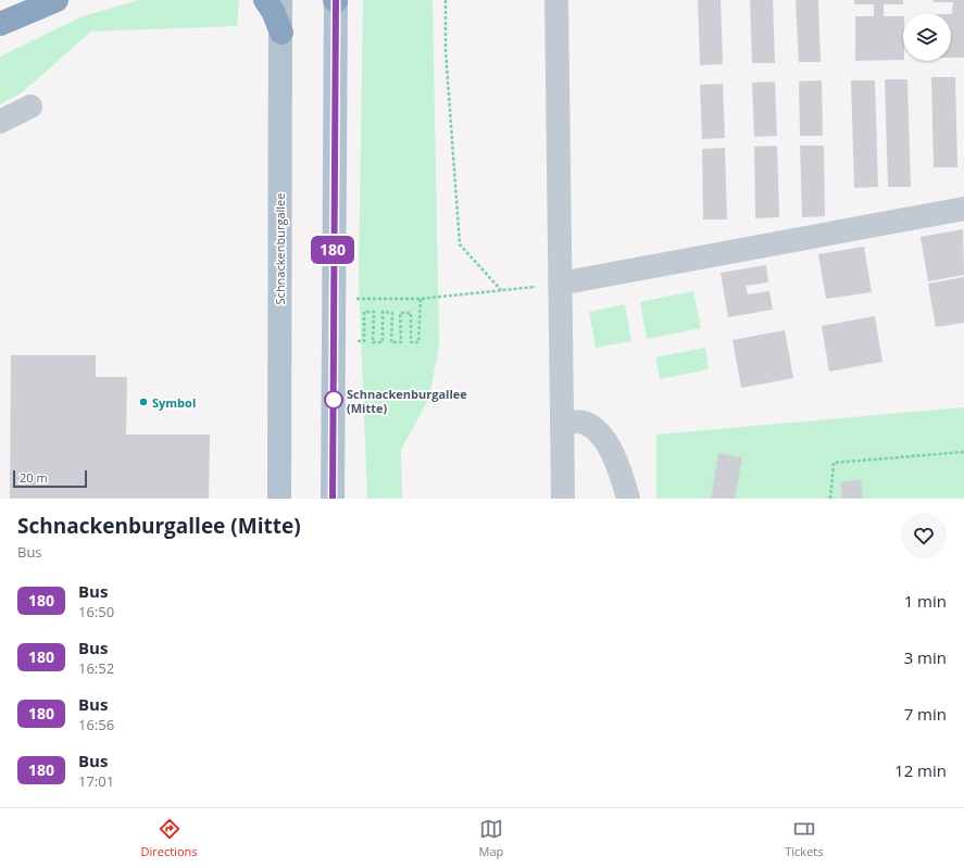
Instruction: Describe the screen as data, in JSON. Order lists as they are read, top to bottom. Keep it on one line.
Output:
{"streets":{"main road":["Schnackenburgallee"]},"places":["Schnackenburgallee (Mitte)","Symbol"],"lines":["bus line 180"],"scale_bar":"20 m","page":{"on_map":"180","scale":"20 m","heading":["Schnackenburgallee (Mitte)","Bus"],"list":[{"mark":"180","name":"Bus","note":"16:50","value":"1 min"},{"mark":"180","name":"Bus","note":"16:52","value":"3 min"},{"mark":"180","name":"Bus","note":"16:56","value":"7 min"},{"mark":"180","name":"Bus","note":"17:01","value":"12 min"}],"tabs":["Directions","Map","Tickets"]}}
